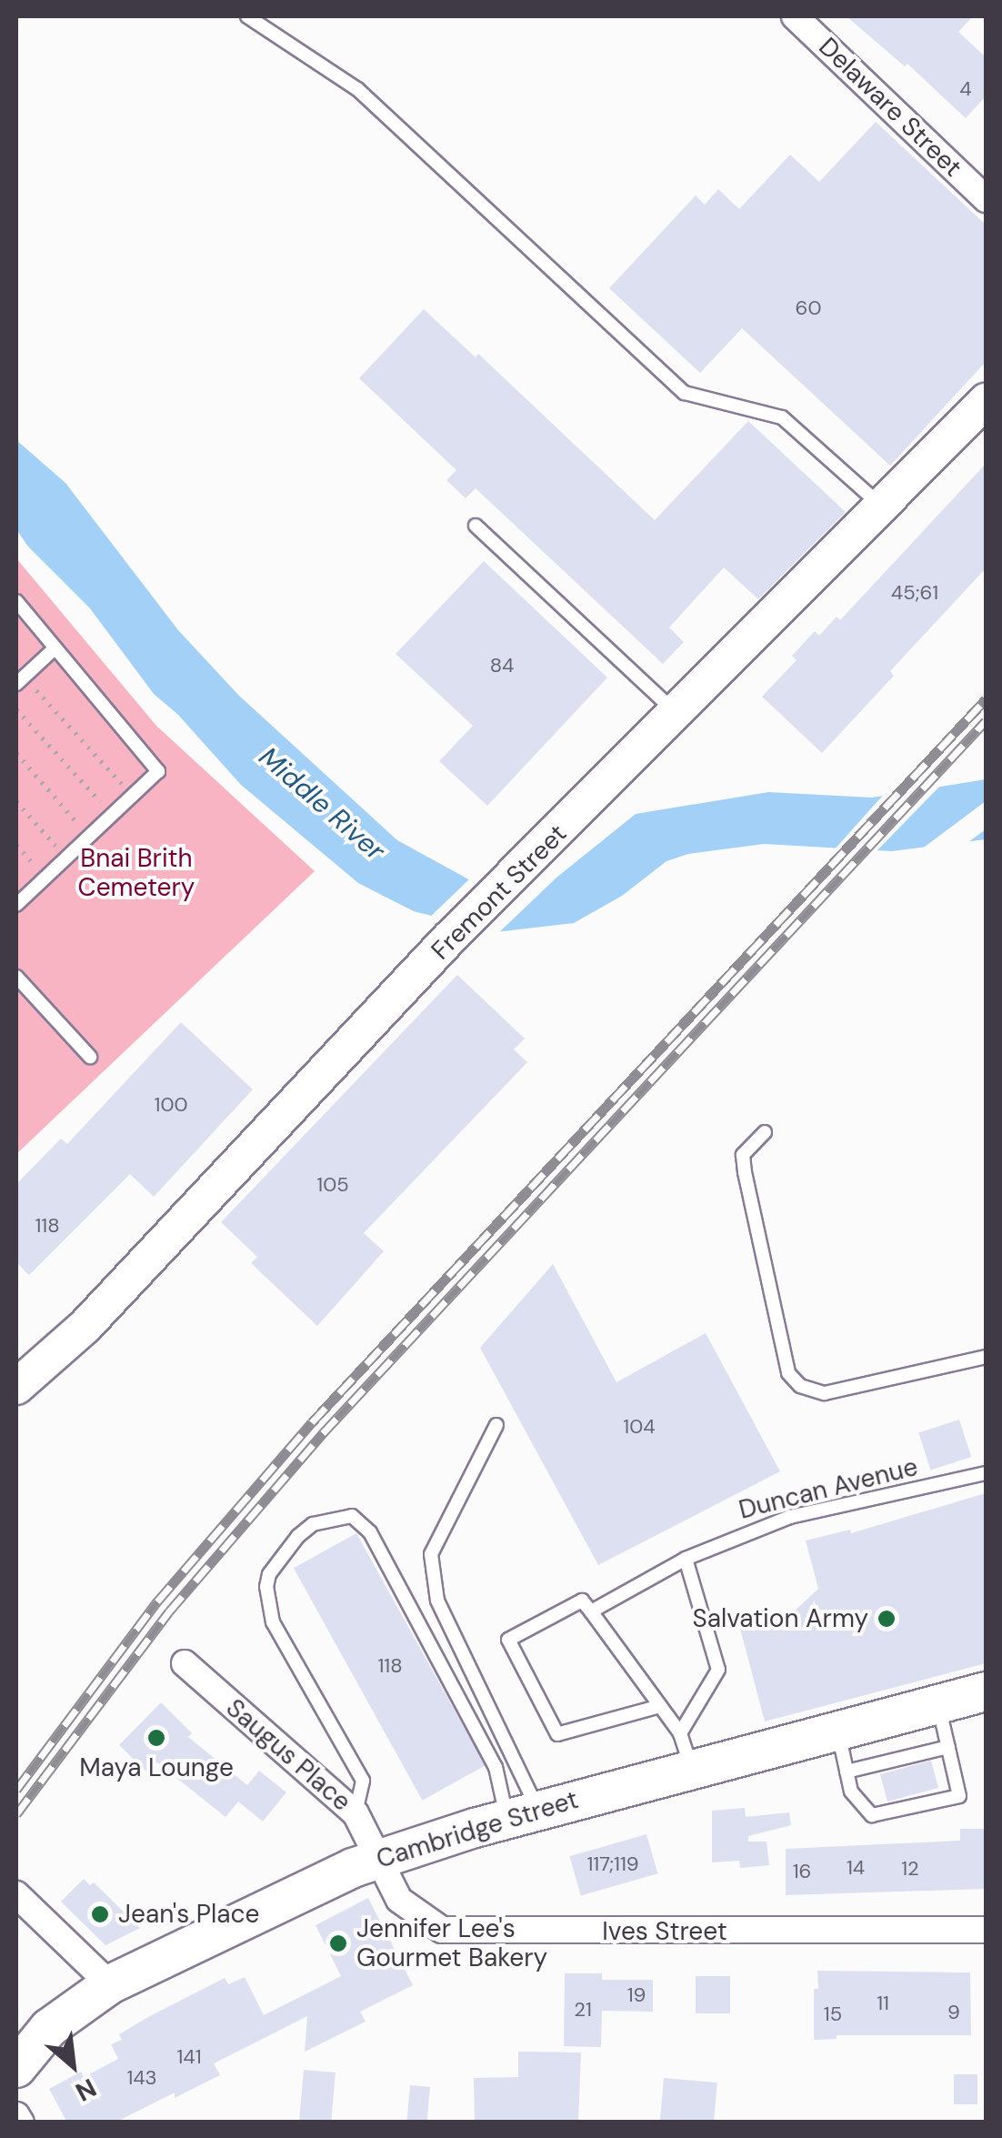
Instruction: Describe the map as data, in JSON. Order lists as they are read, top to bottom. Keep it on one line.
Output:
{"streets":{"main road":["Cambridge Street"],"street":["Delaware Street","Fremont Street","Saugus Place","Ives Street"],"lane":["Duncan Avenue"]},"crossings":[["Saugus Place","Cambridge Street"],["Saugus Place","Ives Street"],["Cambridge Street","Ives Street"]],"water":["Middle River"],"parks":["Bnai Brith Cemetery"],"places":["Salvation Army","Maya Lounge","Jean's Place","Jennifer Lee's Gourmet Bakery"],"house_numbers":["4","60","45;61","84","100","105","118","104","118","117;119","14","12","16","19","11","21","9","15","141","143"],"north":"bottom right"}
